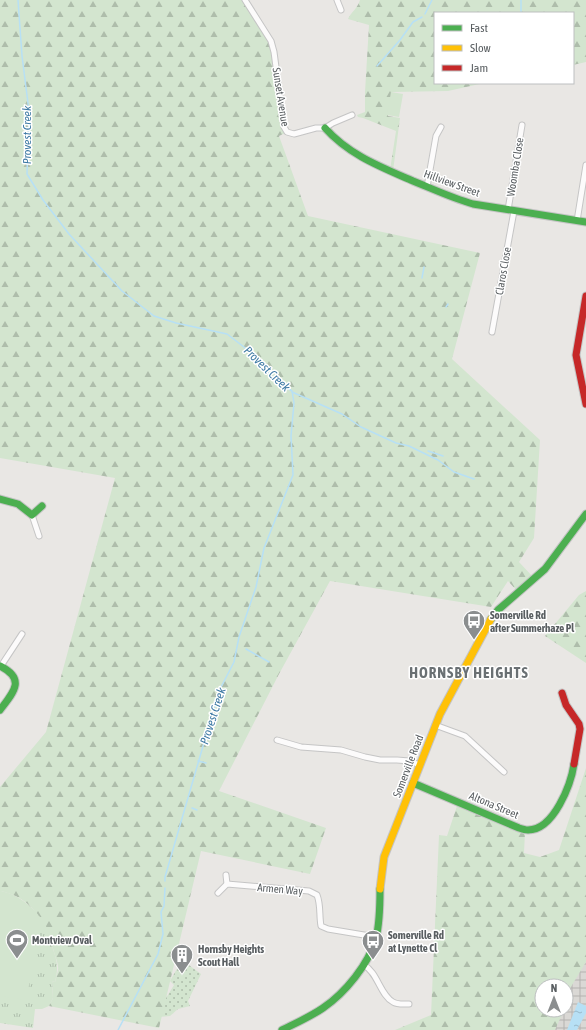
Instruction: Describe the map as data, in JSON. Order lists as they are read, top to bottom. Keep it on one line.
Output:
{"streets":{"street":["Sunset Avenue","Woomba Close","Hillview Street","Claros Close","Somerville Road","Altona Street","Armen Way"]},"crossings":[["Sunset Avenue","Hillview Street"],["Woomba Close","Hillview Street"],["Woomba Close","Claros Close"],["Hillview Street","Claros Close"],["Somerville Road","Altona Street"],["Somerville Road","Armen Way"]],"districts":["HORNSBY HEIGHTS"],"water":["Provest Creek"],"places":{"bus stop":["Somerville Rd after Summerhaze Pl","Somerville Rd at Lynette Cl"],"sports":["Montview Oval"],"building":["Hornsby Heights Scout Hall"]},"legend":["Fast","Slow","Jam"],"north":"top"}
